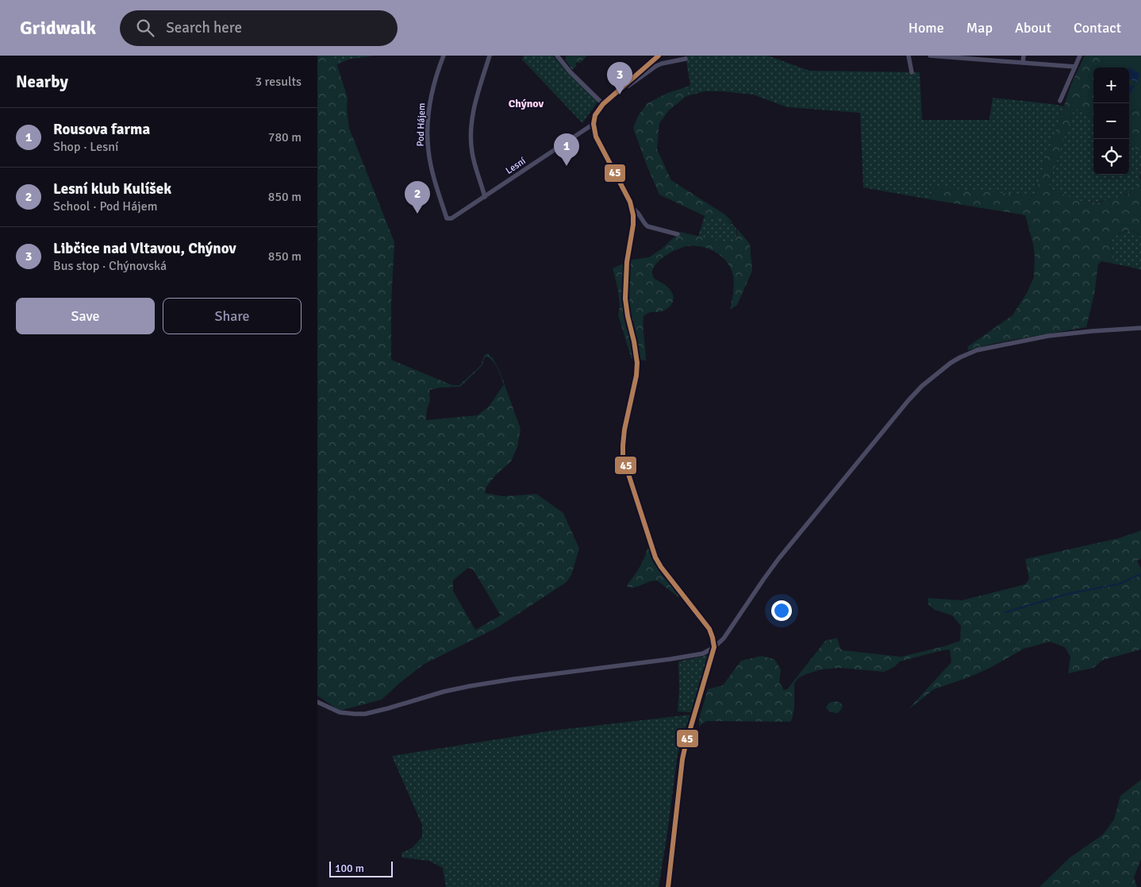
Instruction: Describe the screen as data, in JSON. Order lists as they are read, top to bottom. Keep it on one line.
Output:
{"streets":{"street":["Pod Hájem","Lesní"]},"crossings":[["Pod Hájem","Lesní"]],"districts":["Chýnov"],"lines":["transit line 45"],"scale_bar":"100 m","page":{"header":"Gridwalk","search":"Search here","nav":["Home","Map","About","Contact"],"heading":["Nearby","3 results"],"pins":["3","1","2"],"map_buttons":["+","−"],"list":[{"mark":"1","name":"Rousova farma","note":"Shop · Lesní","value":"780 m"},{"mark":"2","name":"Lesní klub Kulíšek","note":"School · Pod Hájem","value":"850 m"},{"mark":"3","name":"Libčice nad Vltavou, Chýnov","note":"Bus stop · Chýnovská","value":"850 m"}],"buttons":["Save","Share"],"scale":"100 m"}}
